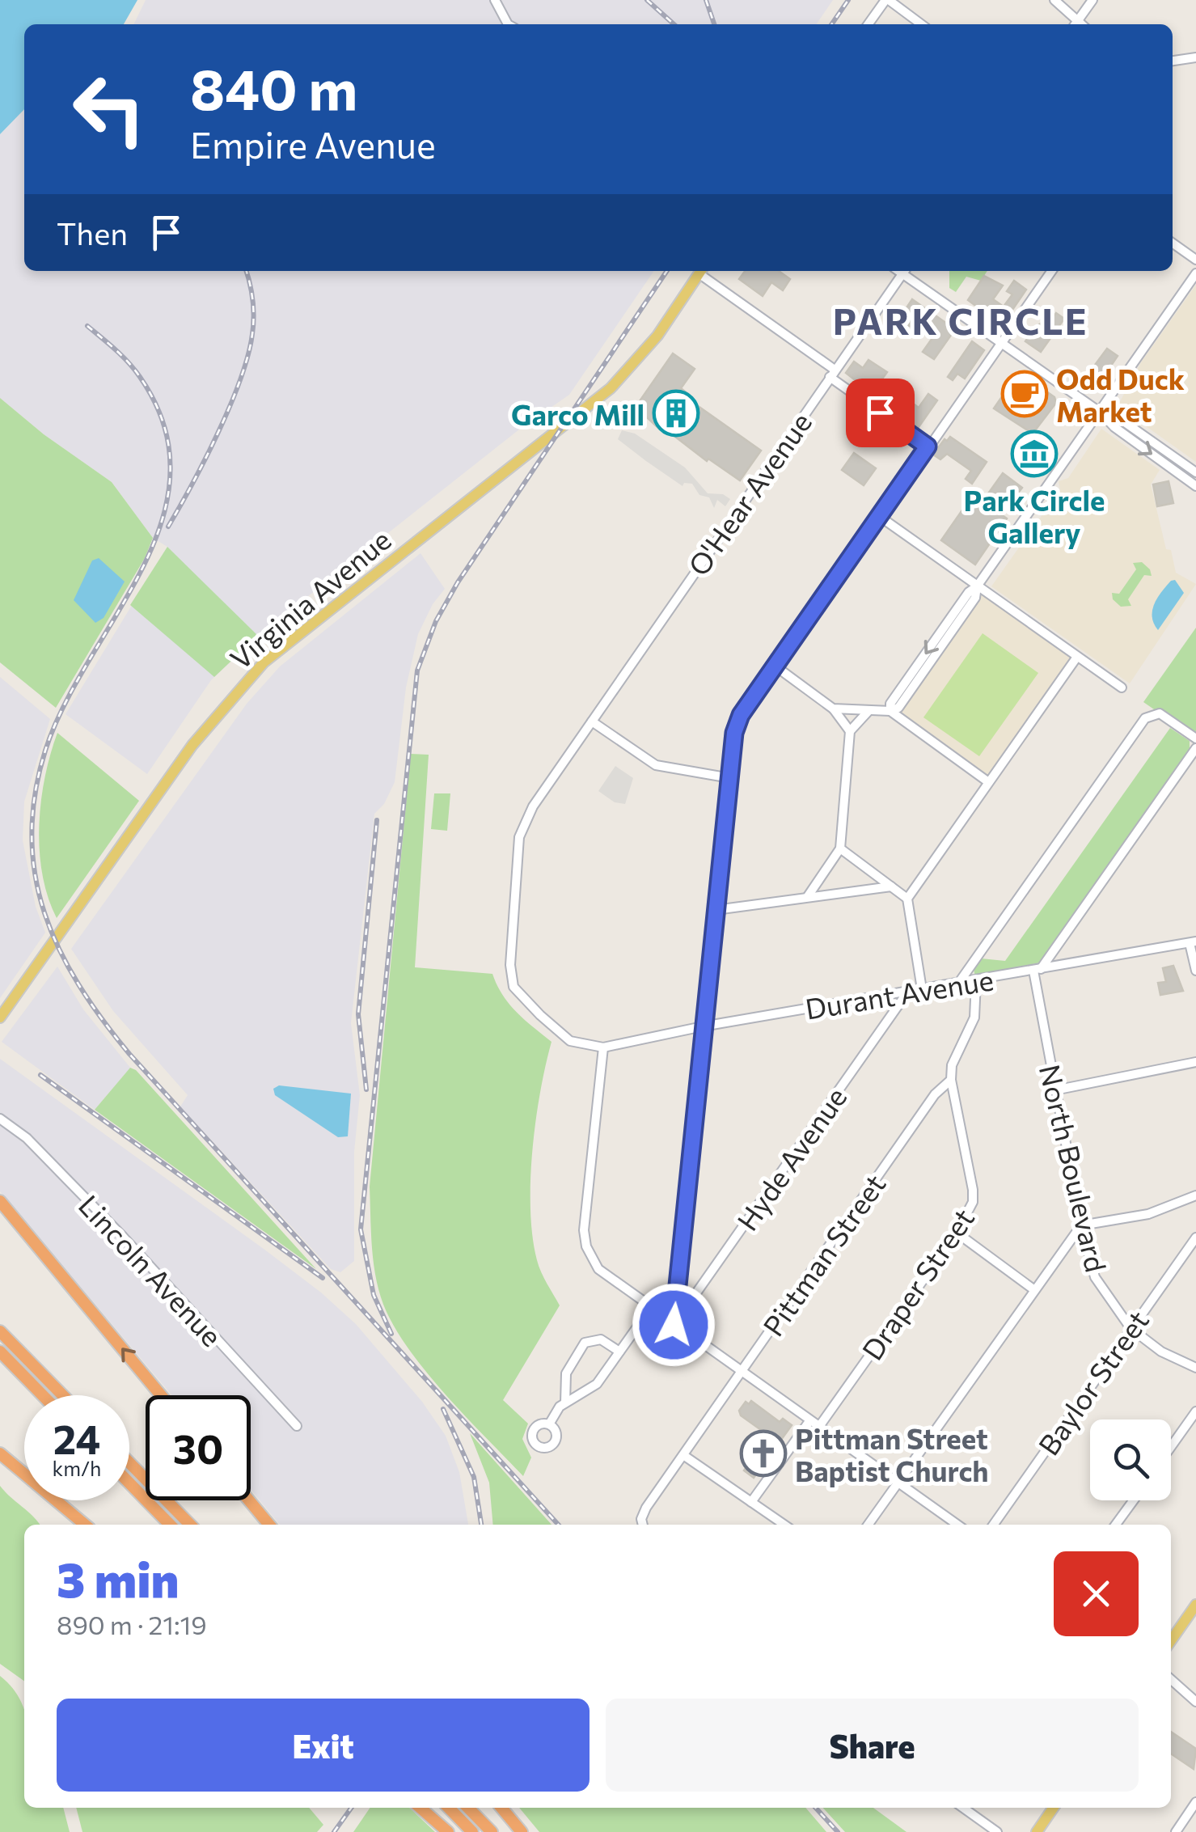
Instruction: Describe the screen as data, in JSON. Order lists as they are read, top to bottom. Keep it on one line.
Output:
{"streets":{"main road":["Virginia Avenue"],"street":["O'Hear Avenue","Durant Avenue","Hyde Avenue","North Boulevard","Pittman Street","Lincoln Avenue","Draper Street","Baylor Street"]},"crossings":[["O'Hear Avenue","Durant Avenue"],["Durant Avenue","Hyde Avenue"],["Durant Avenue","North Boulevard"],["Durant Avenue","Pittman Street"],["North Boulevard","Baylor Street"],["Pittman Street","Draper Street"]],"districts":["PARK CIRCLE"],"places":{"cafe":["Odd Duck Market"],"building":["Garco Mill"],"museum":["Park Circle Gallery"],"church":["Pittman Street Baptist Church"]},"page":{"turn":["840 m","Empire Avenue"],"then":"Then","speed":"24 km/h","limit":"30","heading":["3 min","890 m · 21:19"],"buttons":["Exit","Share"]}}
